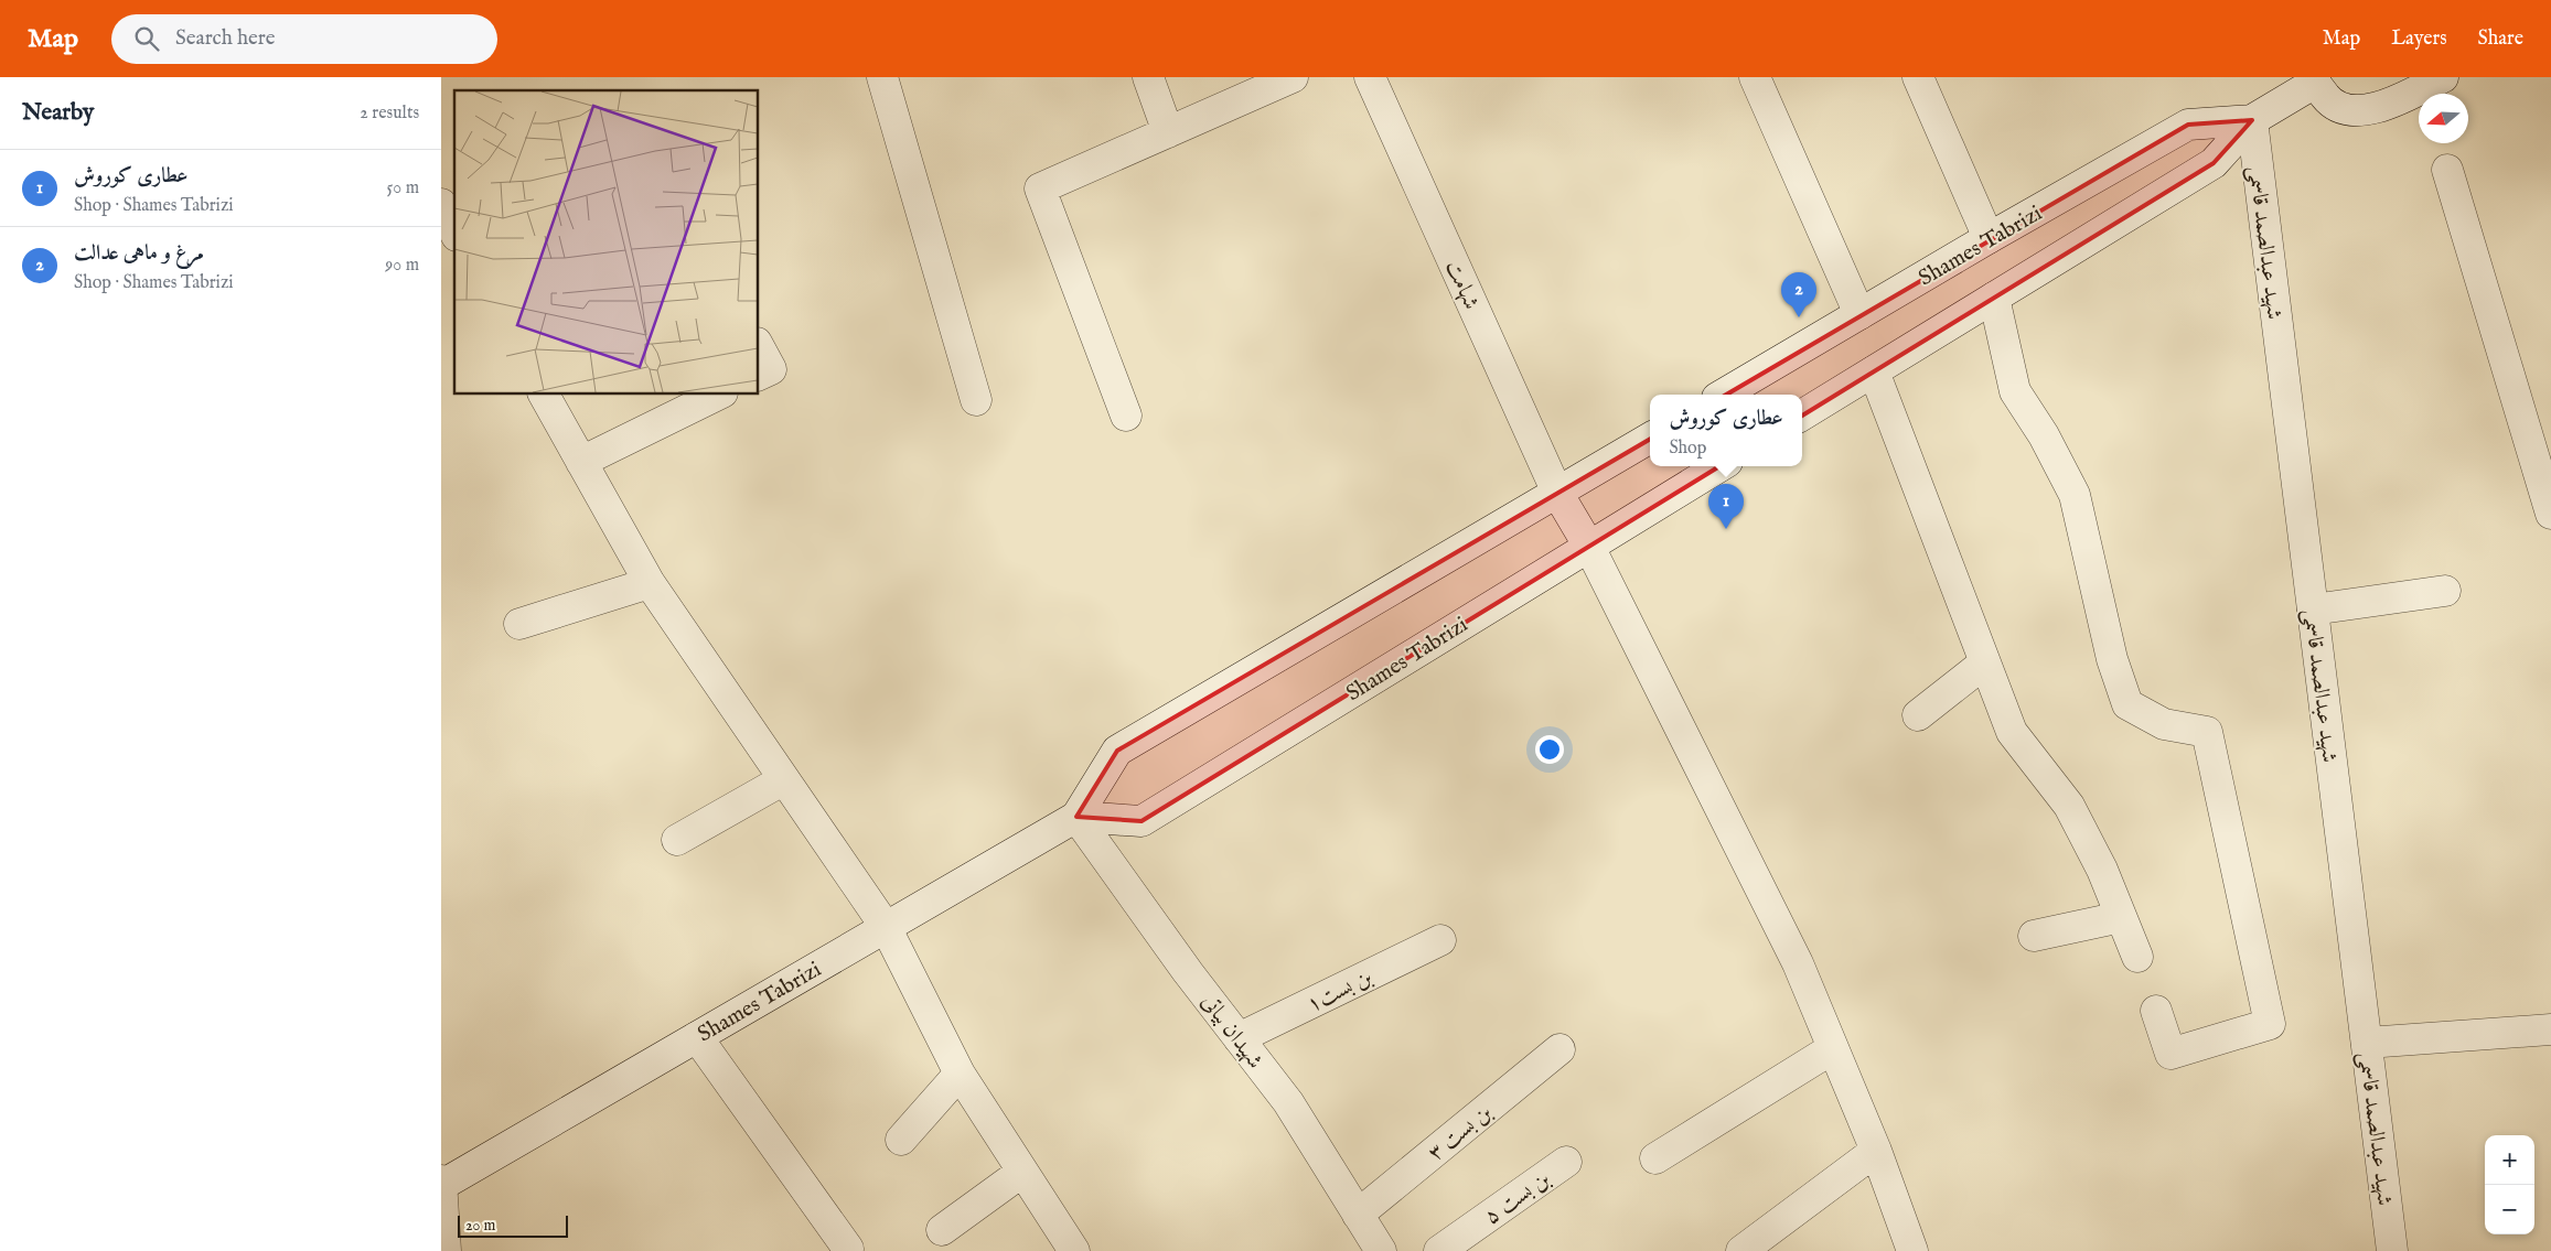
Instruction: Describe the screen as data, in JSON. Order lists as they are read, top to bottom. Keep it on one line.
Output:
{"streets":{"street":["شهید عبدالصمد قاسمی","Shames Tabrizi","شهامت","بن بست۱","شهیدان بیاتی","بن بست ۳","بن بست ۵"]},"crossings":[["شهید عبدالصمد قاسمی","Shames Tabrizi"],["Shames Tabrizi","شهامت"],["Shames Tabrizi","شهیدان بیاتی"],["بن بست۱","شهیدان بیاتی"],["شهیدان بیاتی","بن بست ۳"]],"scale_bar":"20 m","north":"left","page":{"header":"Map","search":"Search here","nav":["Map","Layers","Share"],"heading":["Nearby","2 results"],"list":[{"mark":"1","name":"عطاری کوروش","note":"Shop · Shames Tabrizi","value":"50 m"},{"mark":"2","name":"مرغ و ماهی عدالت","note":"Shop · Shames Tabrizi","value":"90 m"}],"pins":["2","1"],"popup":["عطاری کوروش","Shop"],"map_buttons":["+","−"],"scale":"20 m"}}
